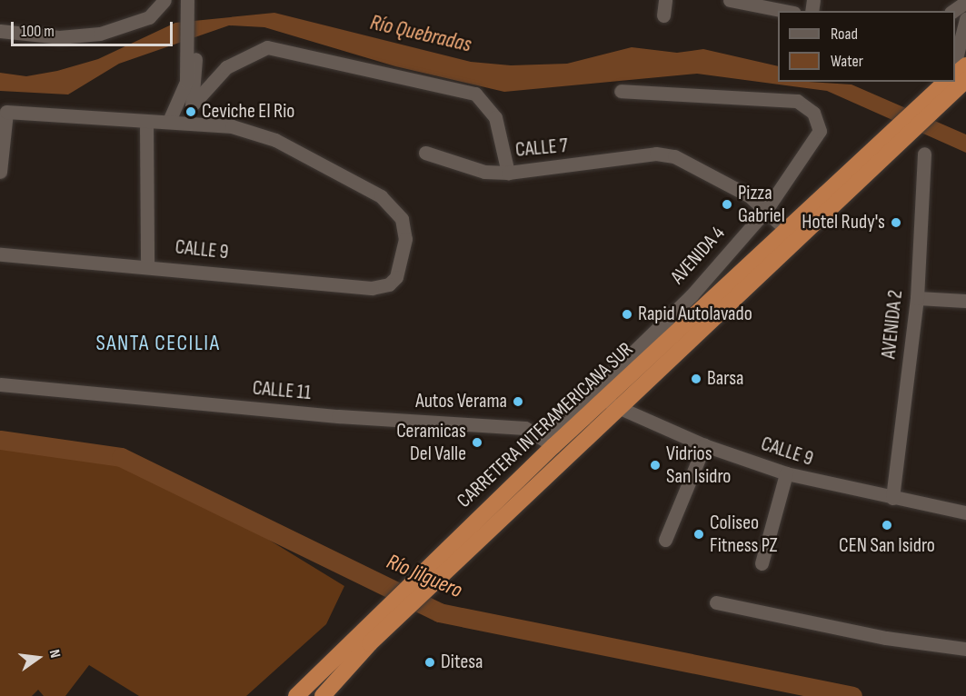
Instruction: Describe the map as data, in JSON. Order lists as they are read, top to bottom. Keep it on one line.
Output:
{"streets":{"highway":["CARRETERA INTERAMERICANA SUR"],"street":["CALLE 7","CALLE 9","AVENIDA 4","AVENIDA 2","CALLE 11"]},"crossings":[["CALLE 7","AVENIDA 4"],["CALLE 7","CARRETERA INTERAMERICANA SUR"],["CALLE 9","AVENIDA 2"],["CALLE 9","CARRETERA INTERAMERICANA SUR"],["AVENIDA 4","CALLE 11"],["AVENIDA 4","CARRETERA INTERAMERICANA SUR"],["CALLE 11","CARRETERA INTERAMERICANA SUR"]],"districts":["SANTA CECILIA"],"water":["Río Quebradas","Río Jilguero"],"places":["Ceviche El Rio","Pizza Gabriel","Hotel Rudy's","Rapid Autolavado","Barsa","Autos Verama","Ceramicas Del Valle","Vidrios San Isidro","CEN San Isidro","Coliseo Fitness PZ","Ditesa"],"legend":["Road","Water"],"scale_bar":"100 m","north":"right"}
